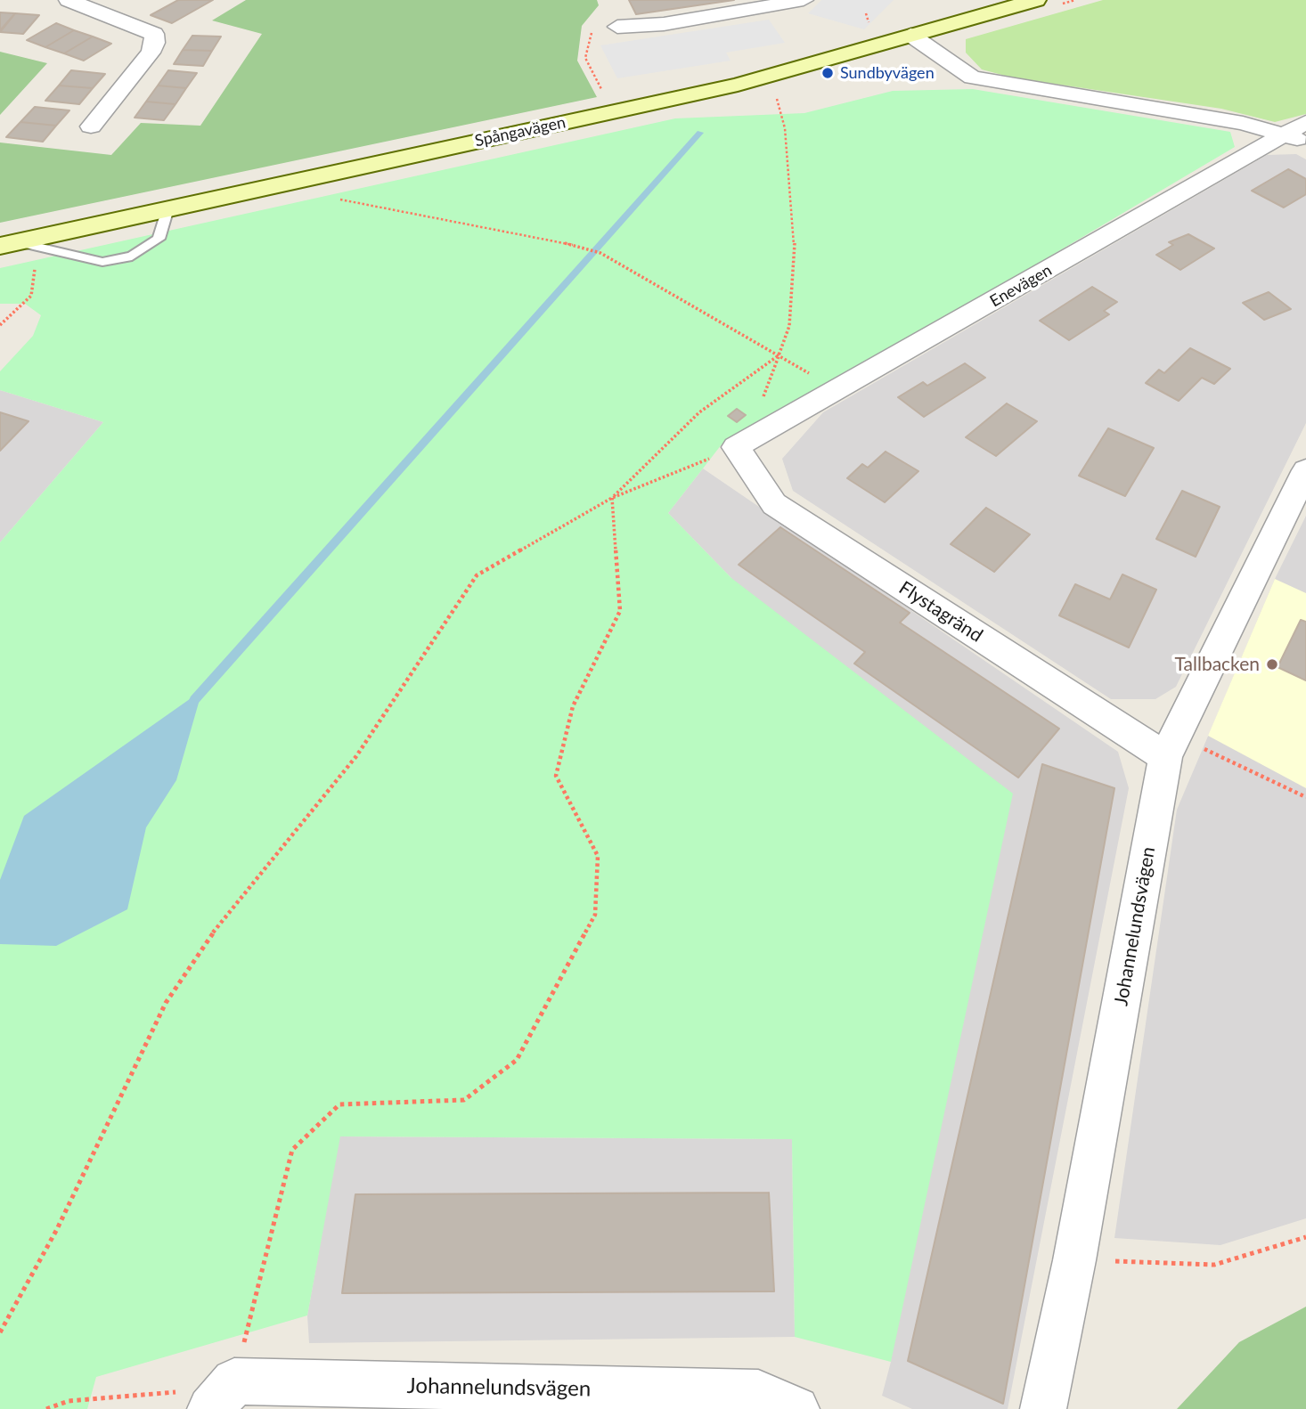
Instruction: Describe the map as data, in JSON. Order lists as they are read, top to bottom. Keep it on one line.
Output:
{"streets":{"street":["Spångavägen","Enevägen","Flystagränd","Johannelundsvägen"]},"crossings":[["Enevägen","Flystagränd"],["Flystagränd","Johannelundsvägen"]],"places":["Sundbyvägen","Tallbacken"]}
